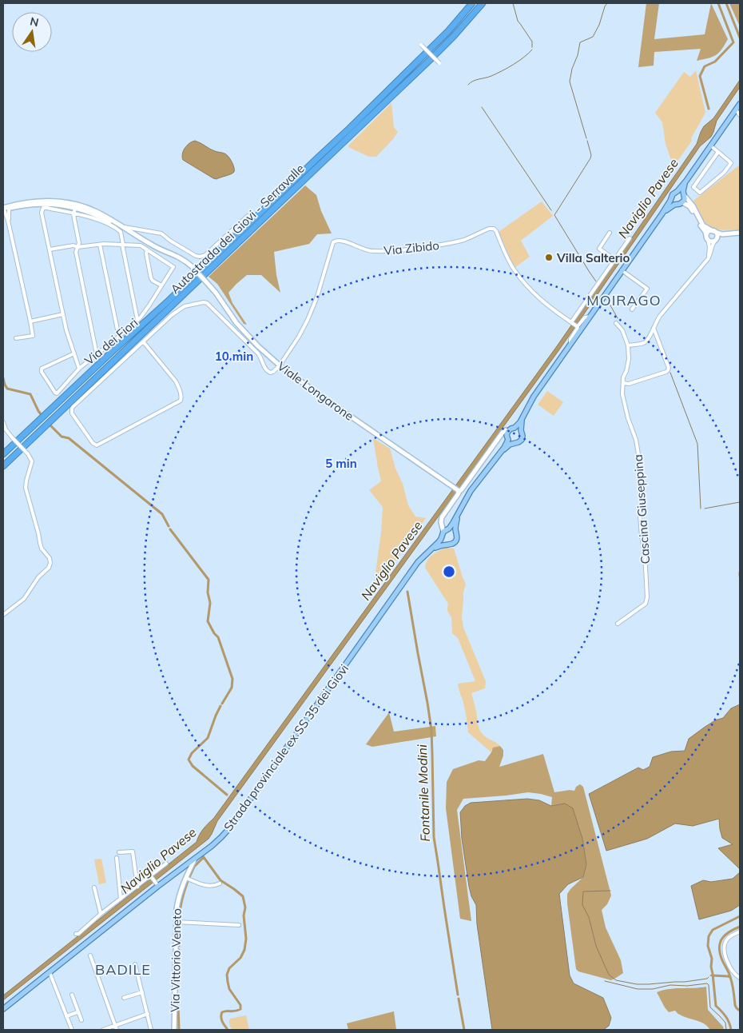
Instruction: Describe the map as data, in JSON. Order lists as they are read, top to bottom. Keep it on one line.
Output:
{"streets":{"highway":["Autostrada dei Giovi - Serravalle"],"main road":["Viale Longarone","Strada provinciale ex SS 35 dei Giovi","Via Vittorio Veneto"],"street":["Via Zibido","Via dei Fiori","Cascina Giuseppina"]},"crossings":[["Via Zibido","Viale Longarone"],["Strada provinciale ex SS 35 dei Giovi","Via Vittorio Veneto"]],"districts":["MOIRAGO","BADILE"],"water":["Naviglio Pavese","Fontanile Modini"],"places":["Villa Salterio"],"north":"top","rings":["10 min","5 min"]}
